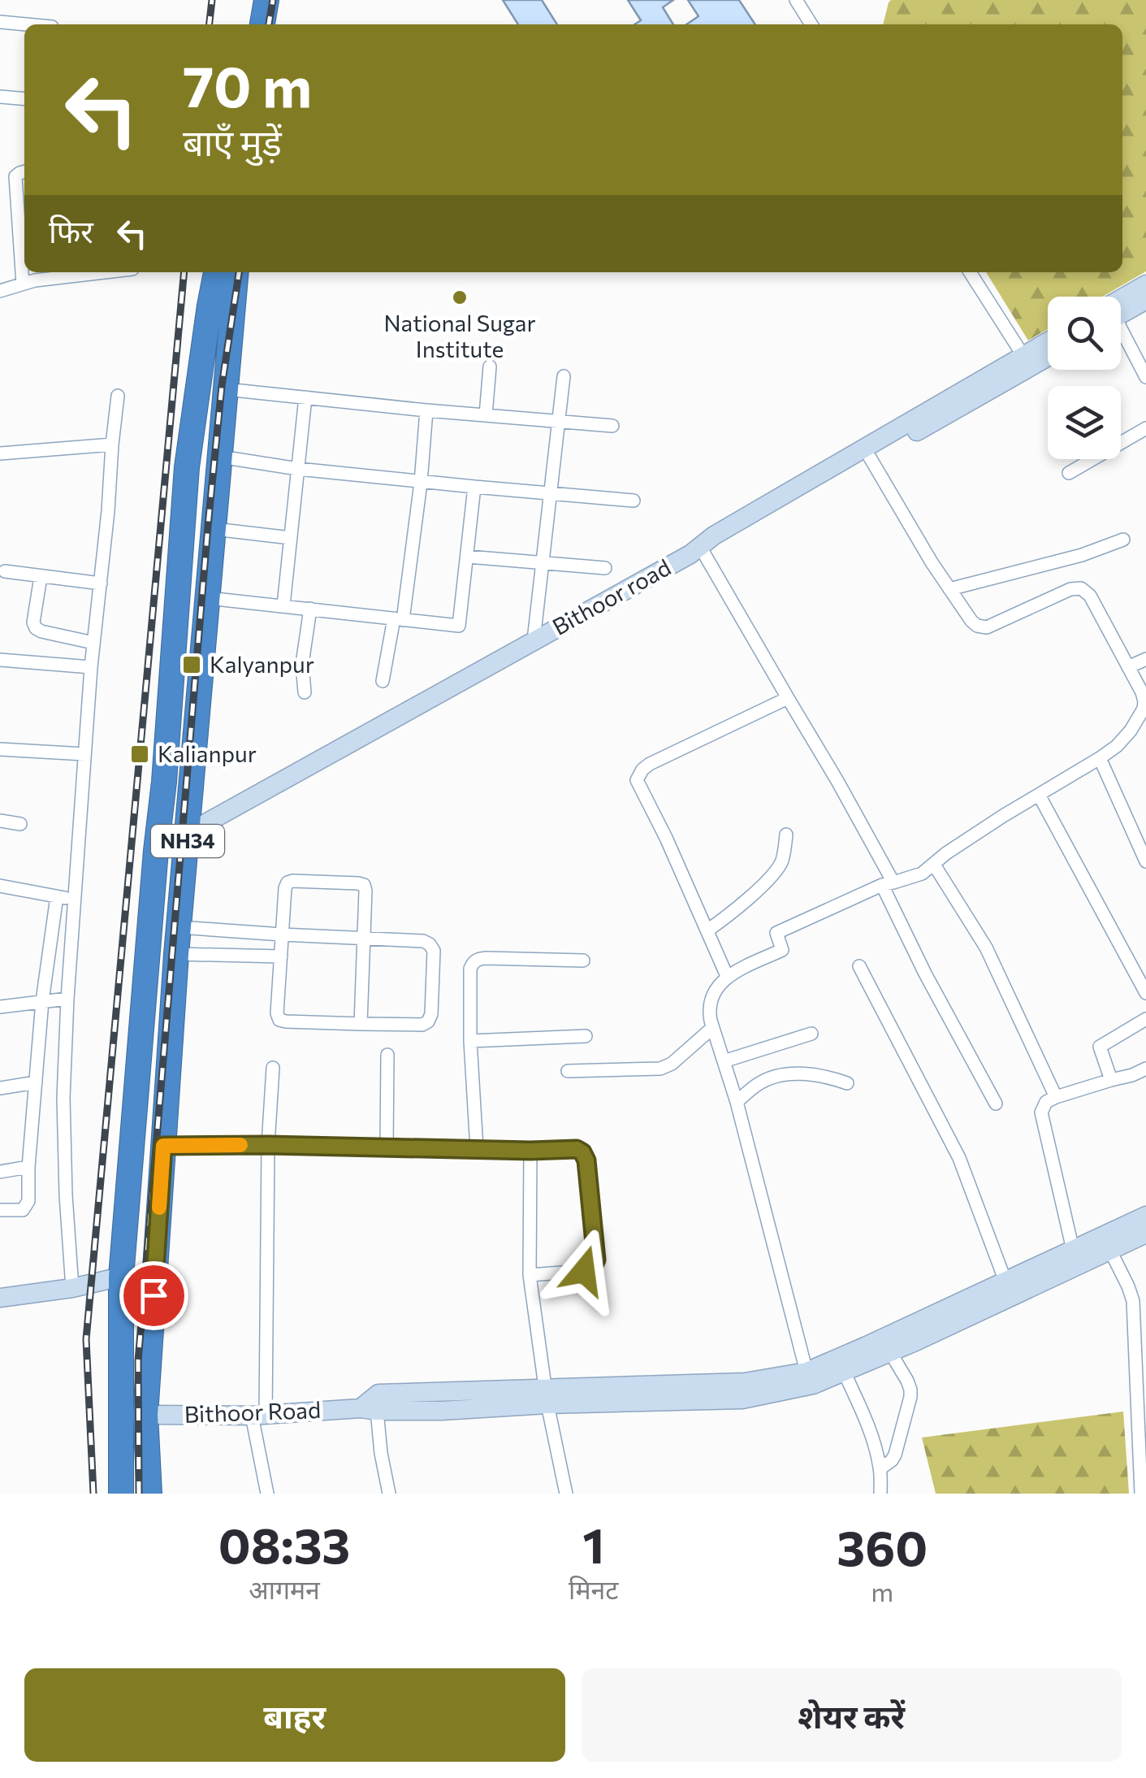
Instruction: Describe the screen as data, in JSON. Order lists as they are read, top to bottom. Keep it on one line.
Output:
{"streets":{"highway":["NH34"],"street":["Bithoor road","Bithoor Road"]},"crossings":[["Bithoor road","NH34"],["NH34","Bithoor Road"]],"places":{"other":["National Sugar Institute"],"transit":["Kalyanpur","Kalianpur"]},"page":{"turn":["70 m","बाएँ मुड़ें"],"then":"फिर","eta":["08:33","आगमन","1","मिनट","360","m"],"buttons":["बाहर","शेयर करें"]}}
